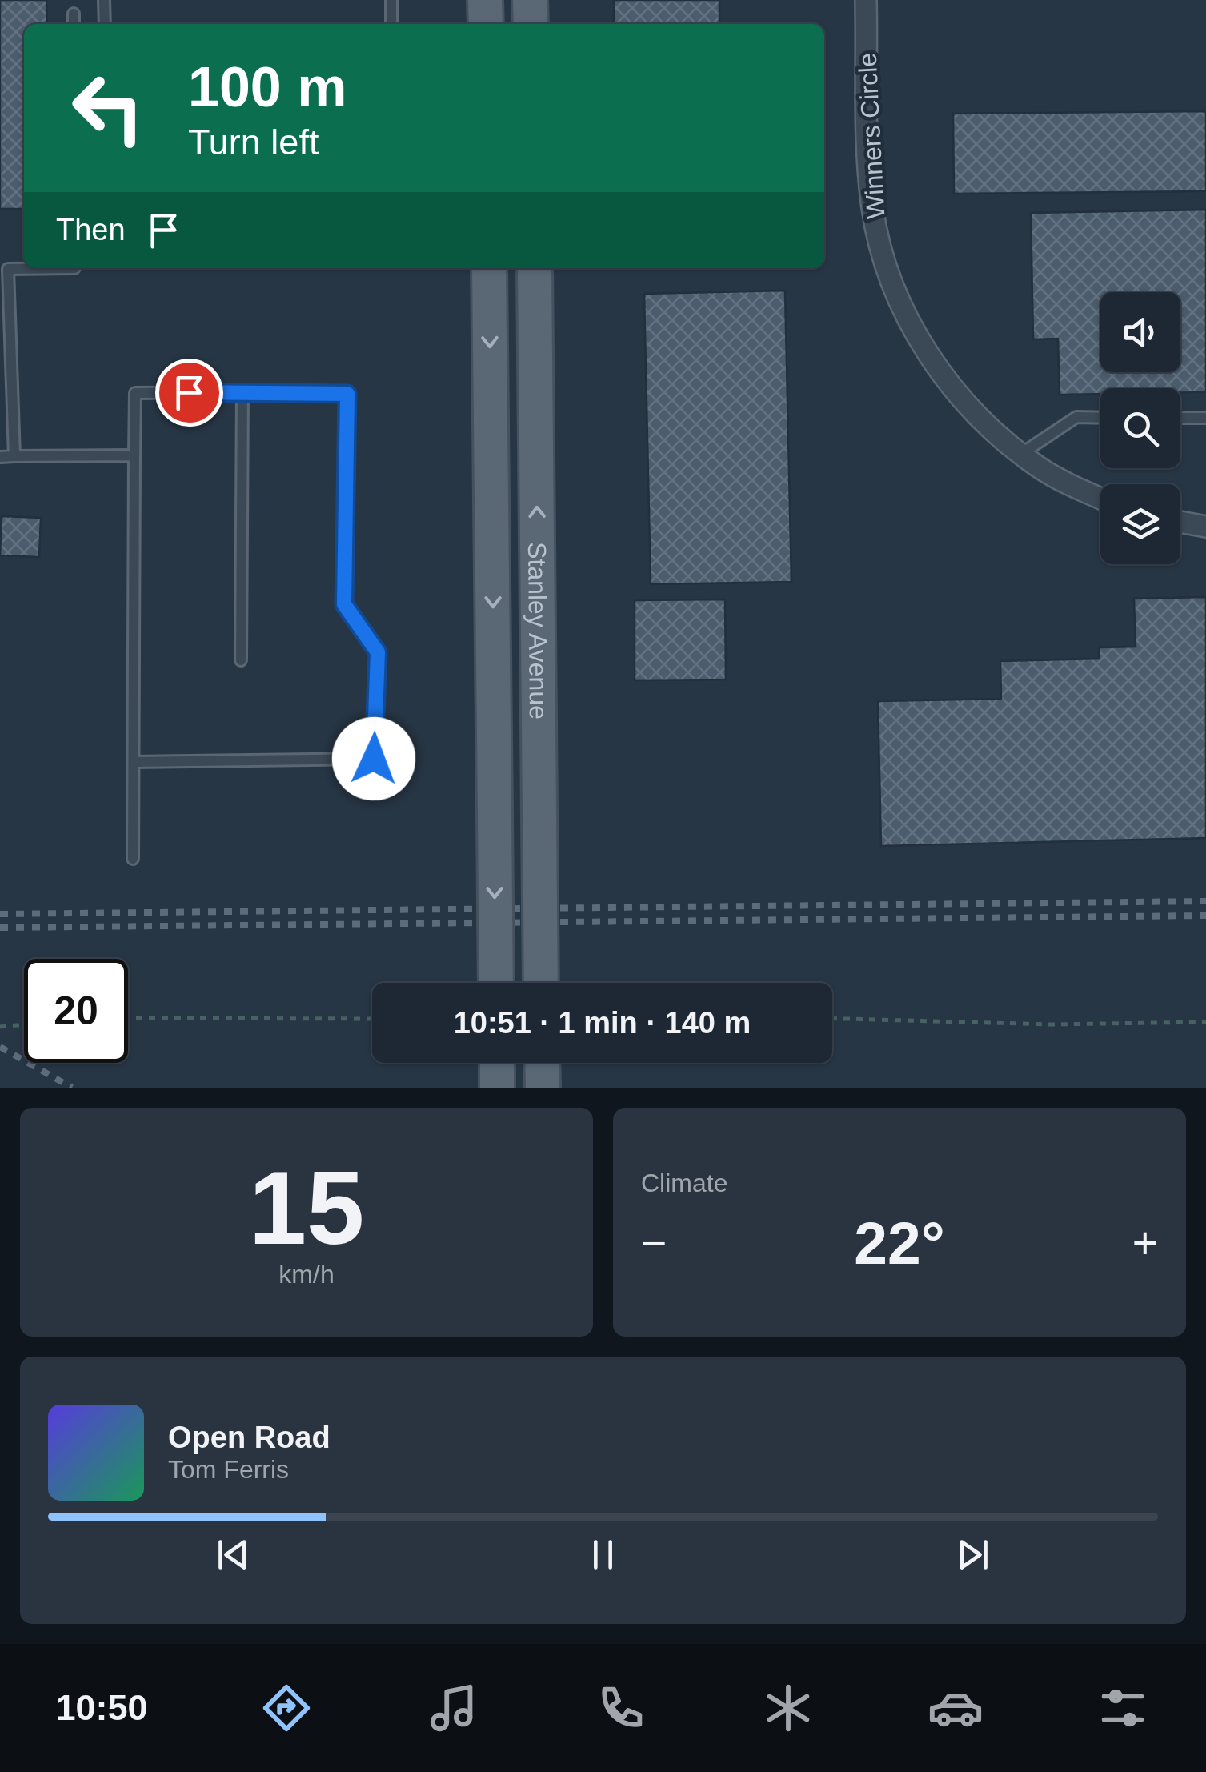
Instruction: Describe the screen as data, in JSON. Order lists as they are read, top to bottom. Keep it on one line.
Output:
{"streets":{"main road":["Stanley Avenue"],"street":["Winners Circle"]},"page":{"turn":["100 m","Turn left"],"then":"Then","limit":"20","trip":"10:51 · 1 min · 140 m","tile":[["15","km/h"],"Climate"],"heat":["−","22°","+"],"song":["Open Road","Tom Ferris"],"tabs":"10:50"}}
